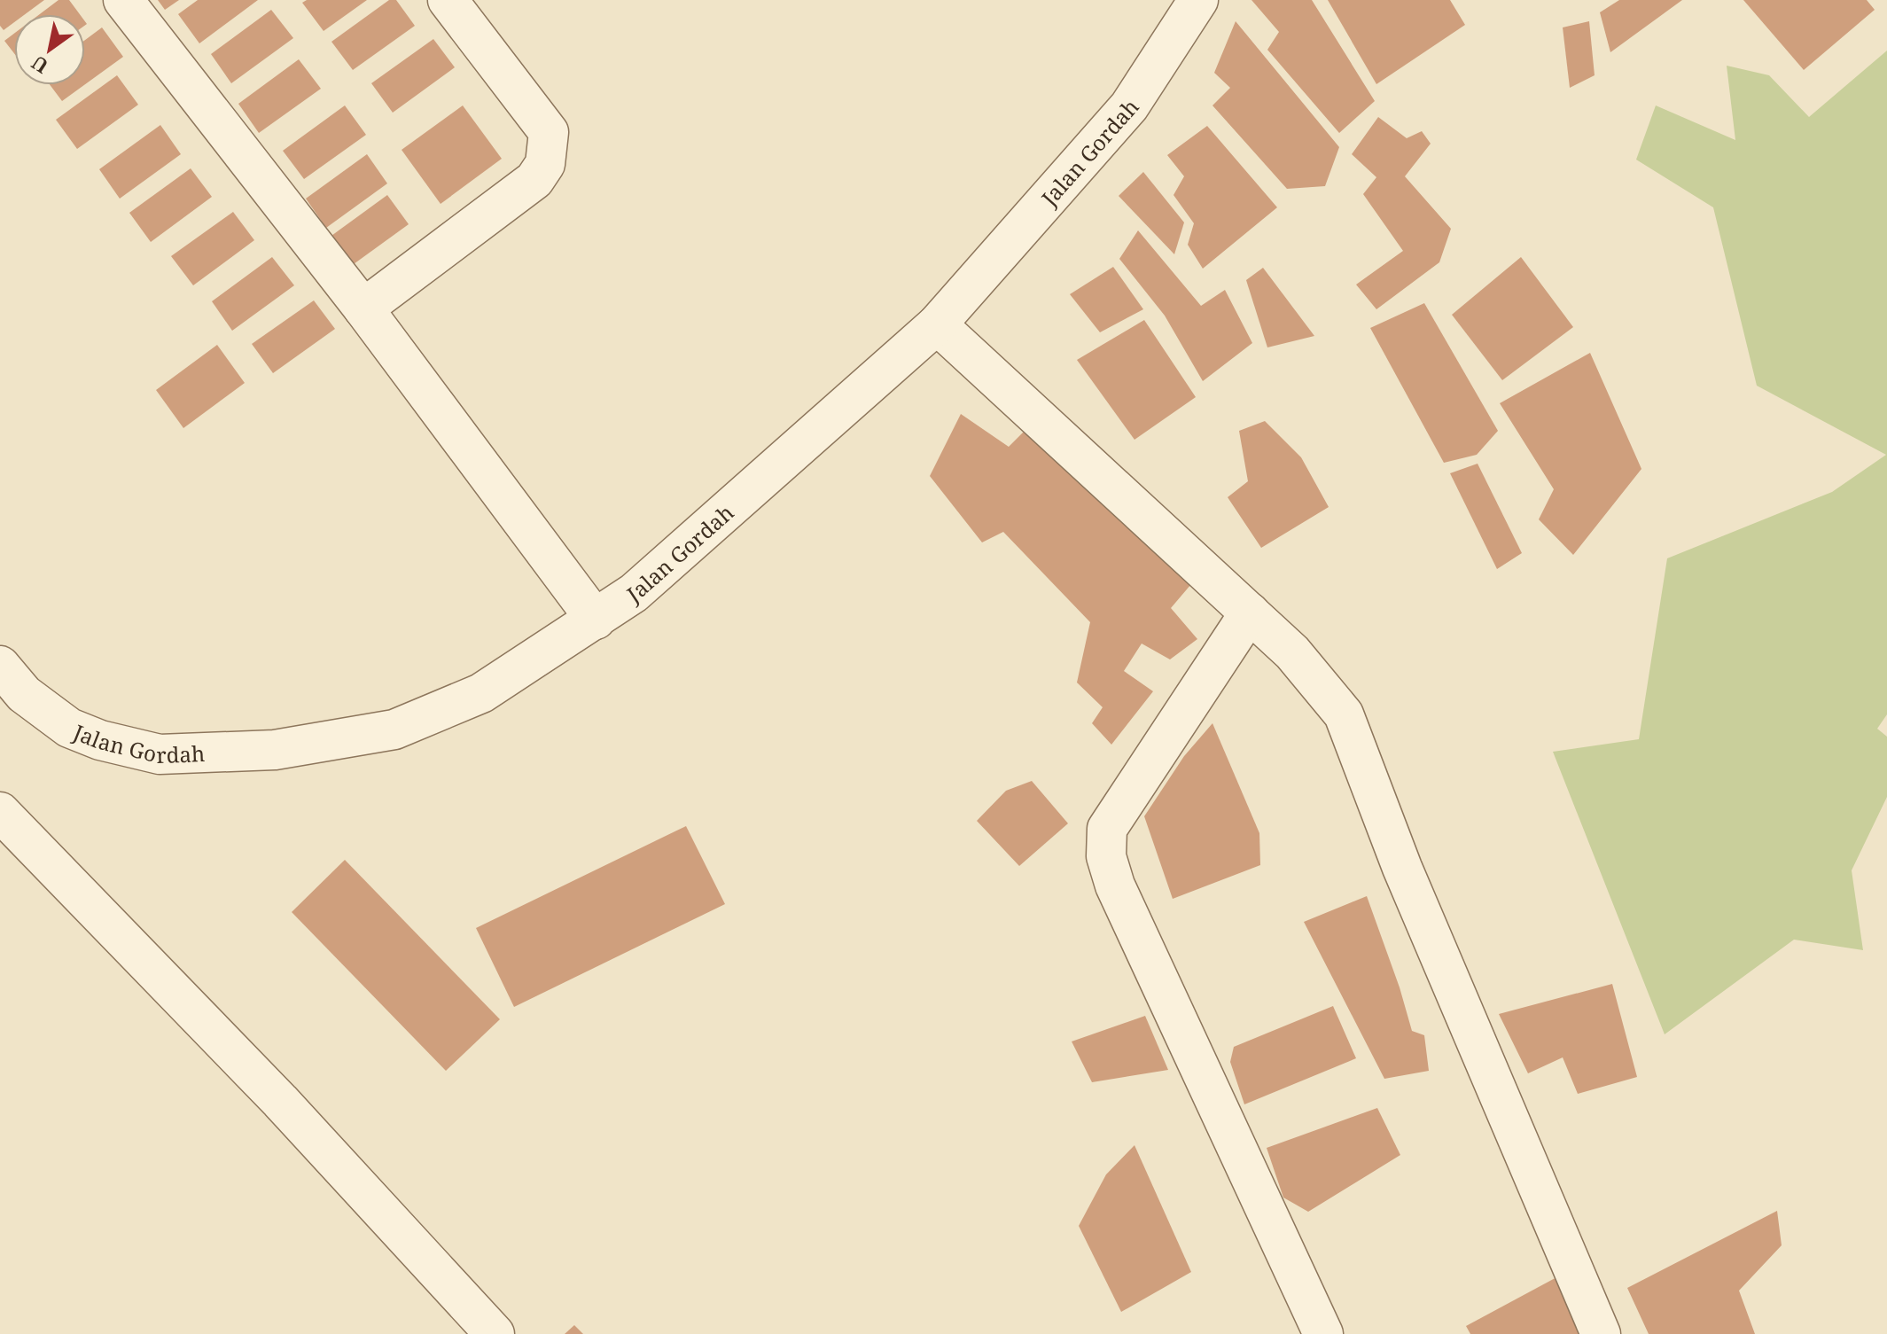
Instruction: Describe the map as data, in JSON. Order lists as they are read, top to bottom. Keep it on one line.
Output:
{"streets":{"street":["Jalan Gordah"]},"north":"bottom left"}
